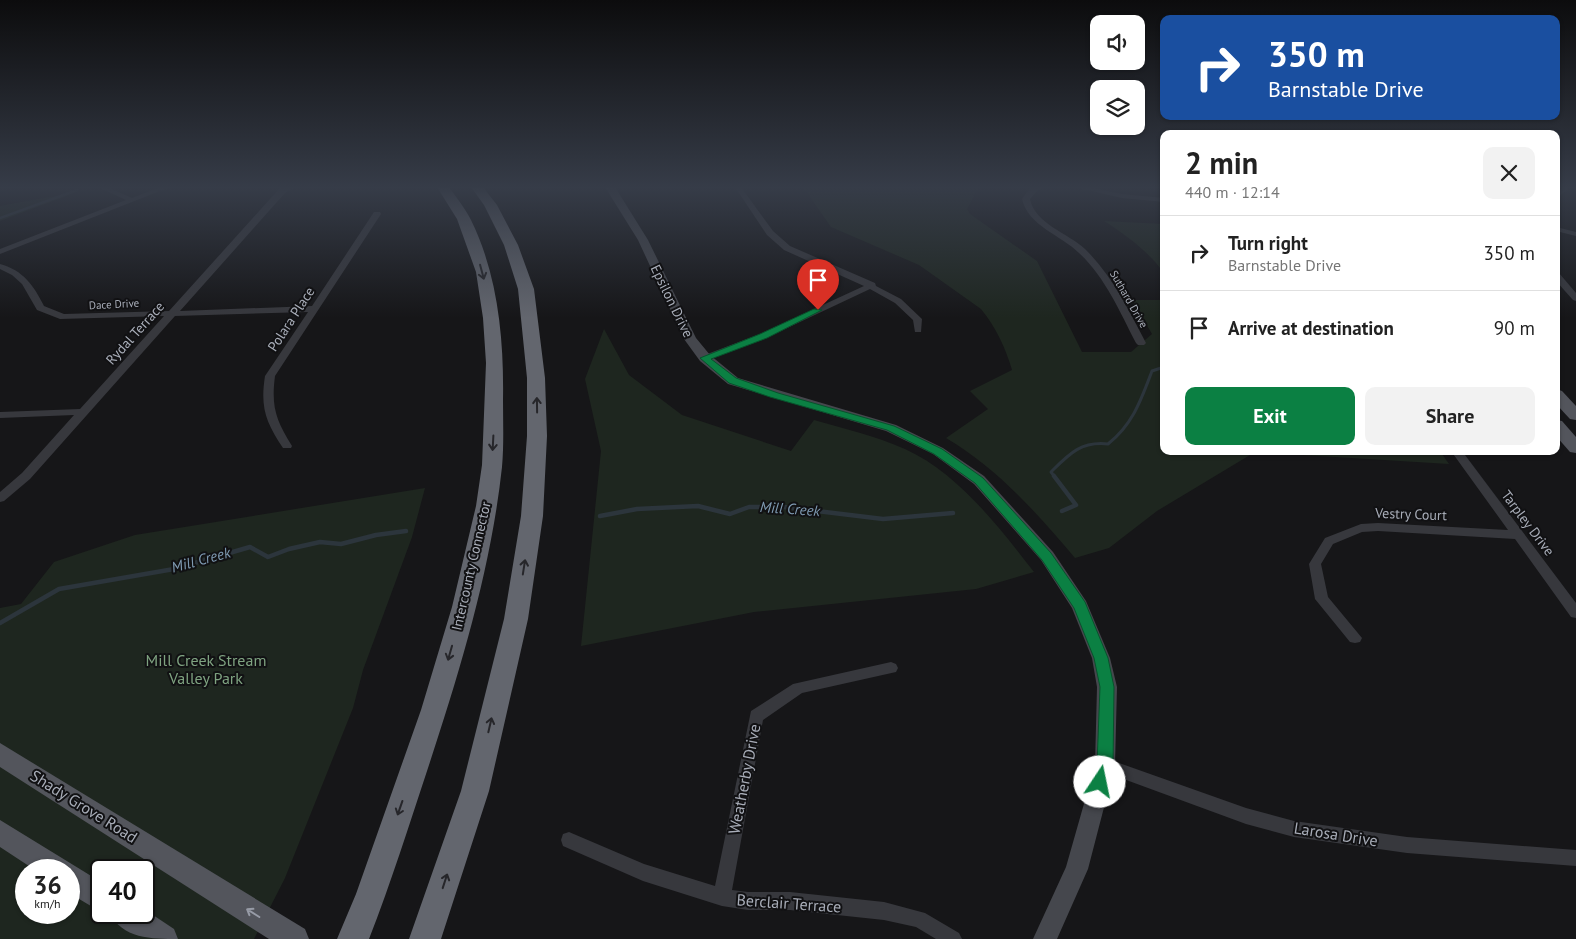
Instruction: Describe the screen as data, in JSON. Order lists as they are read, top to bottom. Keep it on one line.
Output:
{"streets":{"highway":["Intercounty Connector"],"main road":["Shady Grove Road"],"street":["Suthard Drive","Epsilon Drive","Dace Drive","Polara Place","Rydal Terrace","Vestry Court","Tarpley Drive","Weatherby Drive","Larosa Drive","Berclair Terrace"]},"crossings":[["Epsilon Drive","Larosa Drive"],["Dace Drive","Polara Place"],["Dace Drive","Rydal Terrace"],["Vestry Court","Tarpley Drive"],["Weatherby Drive","Berclair Terrace"]],"one_way":["Shady Grove Road"],"water":["Mill Creek"],"parks":["Mill Creek Stream Valley Park"],"page":{"turn":["350 m","Barnstable Drive"],"heading":["2 min","440 m · 12:14"],"list":[{"name":"Turn right","note":"Barnstable Drive","value":"350 m"},{"name":"Arrive at destination","value":"90 m"}],"buttons":["Exit","Share"],"speed":"36 km/h","limit":"40"}}
